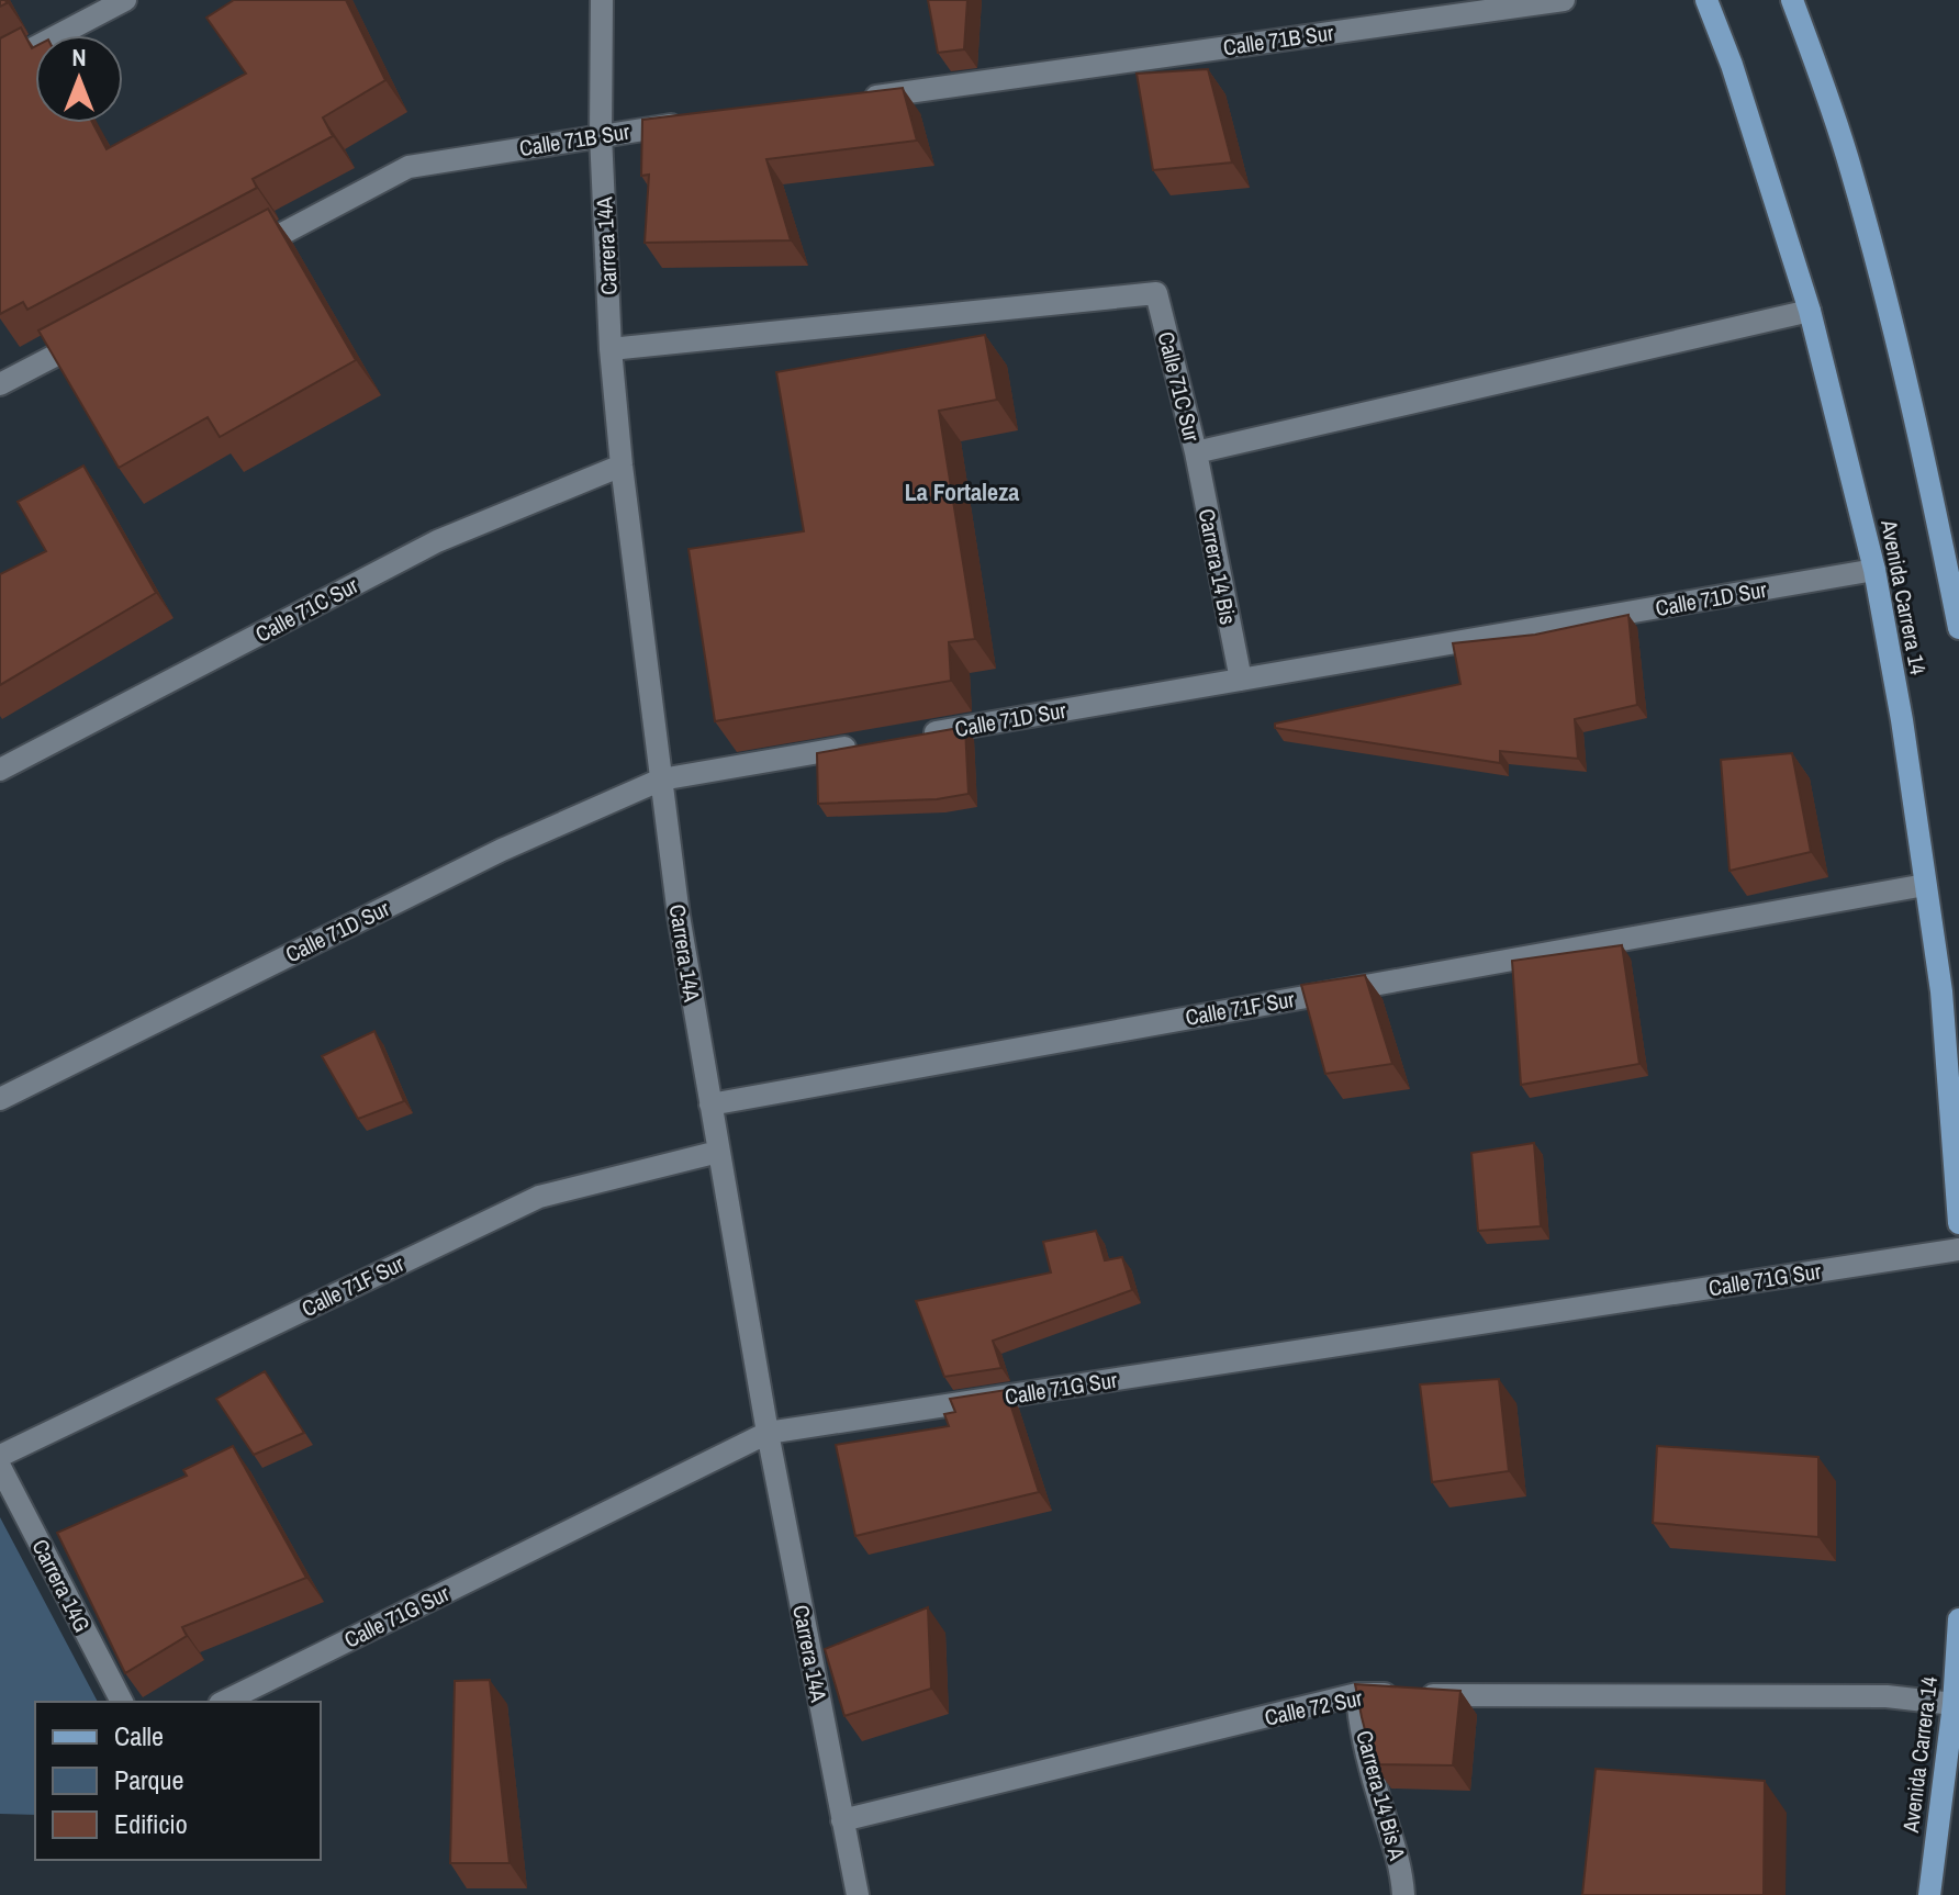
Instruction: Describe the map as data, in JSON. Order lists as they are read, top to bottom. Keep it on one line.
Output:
{"streets":{"main road":["Avenida Carrera 14"],"street":["Calle 71B Sur","Carrera 14A","Calle 71C Sur","Carrera 14 Bis","Calle 71D Sur","Calle 71F Sur","Calle 71G Sur","Carrera 14G","Calle 72 Sur","Carrera 14 Bis A"]},"crossings":[["Calle 71B Sur","Carrera 14A"],["Carrera 14A","Calle 71C Sur"],["Carrera 14A","Calle 71D Sur"],["Carrera 14A","Calle 71F Sur"],["Carrera 14A","Calle 71G Sur"],["Carrera 14A","Calle 72 Sur"],["Calle 71C Sur","Carrera 14 Bis"],["Calle 71C Sur","Avenida Carrera 14"],["Carrera 14 Bis","Calle 71D Sur"],["Avenida Carrera 14","Calle 71D Sur"],["Avenida Carrera 14","Calle 71F Sur"],["Avenida Carrera 14","Calle 72 Sur"],["Calle 72 Sur","Carrera 14 Bis A"]],"districts":["La Fortaleza"],"legend":["Calle","Parque","Edificio"],"north":"top"}
